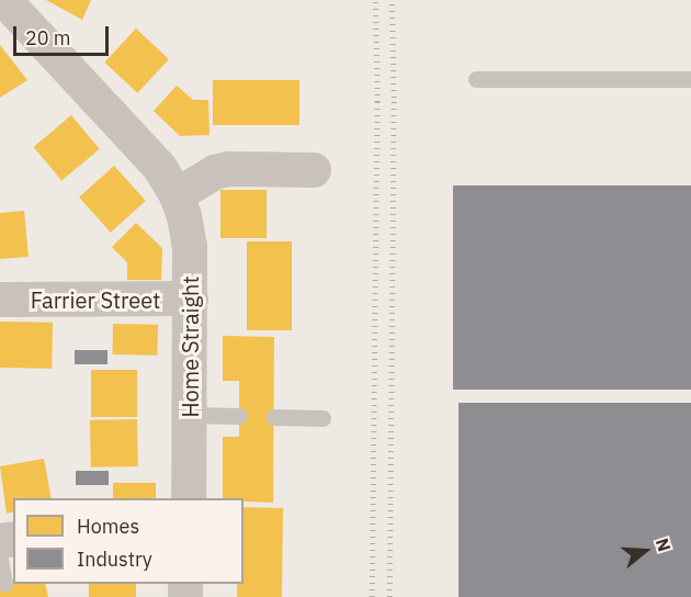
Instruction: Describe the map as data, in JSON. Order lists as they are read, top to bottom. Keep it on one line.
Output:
{"streets":{"street":["Farrier Street","Home Straight"]},"crossings":[["Farrier Street","Home Straight"]],"legend":["Homes","Industry"],"scale_bar":"20 m","north":"right"}
